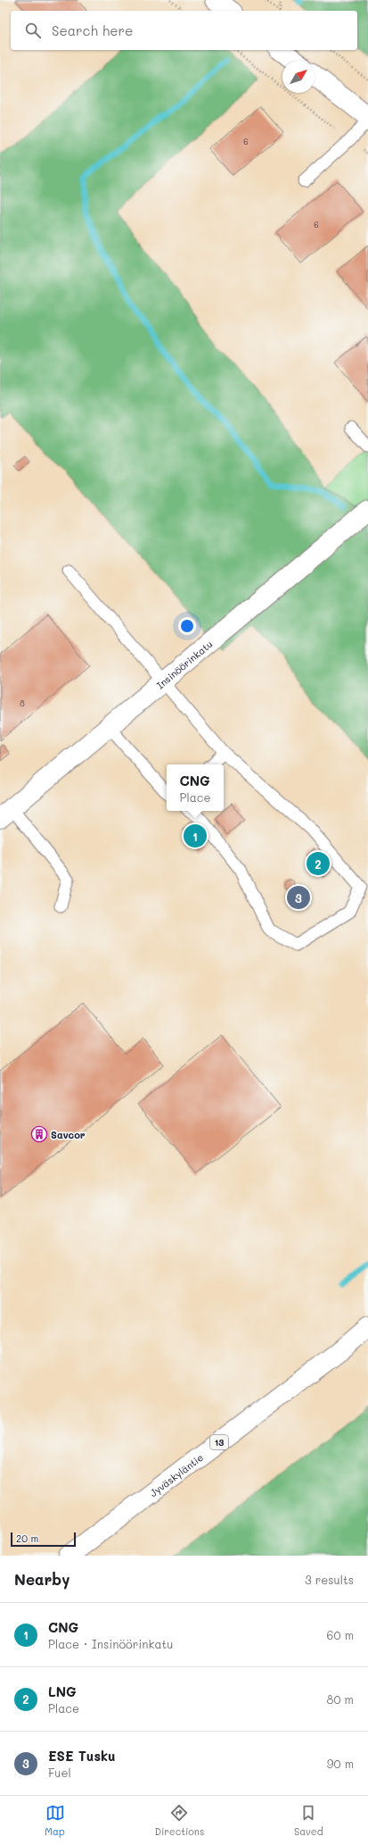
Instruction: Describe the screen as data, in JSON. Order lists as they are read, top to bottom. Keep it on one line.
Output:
{"streets":{"main road":["Insinöörinkatu","13","Jyväskyläntie"]},"places":{"building":["Savcor"]},"house_numbers":["6","6","8"],"scale_bar":"20 m","north":"top right","page":{"search":"Search here","popup":["CNG","Place"],"pins":["1","2","3"],"scale":"20 m","heading":["Nearby","3 results"],"list":[{"mark":"1","name":"CNG","note":"Place · Insinöörinkatu","value":"60 m"},{"mark":"2","name":"LNG","note":"Place","value":"80 m"},{"mark":"3","name":"ESE Tusku","note":"Fuel","value":"90 m"}],"nav":["Map","Directions","Saved"]}}
